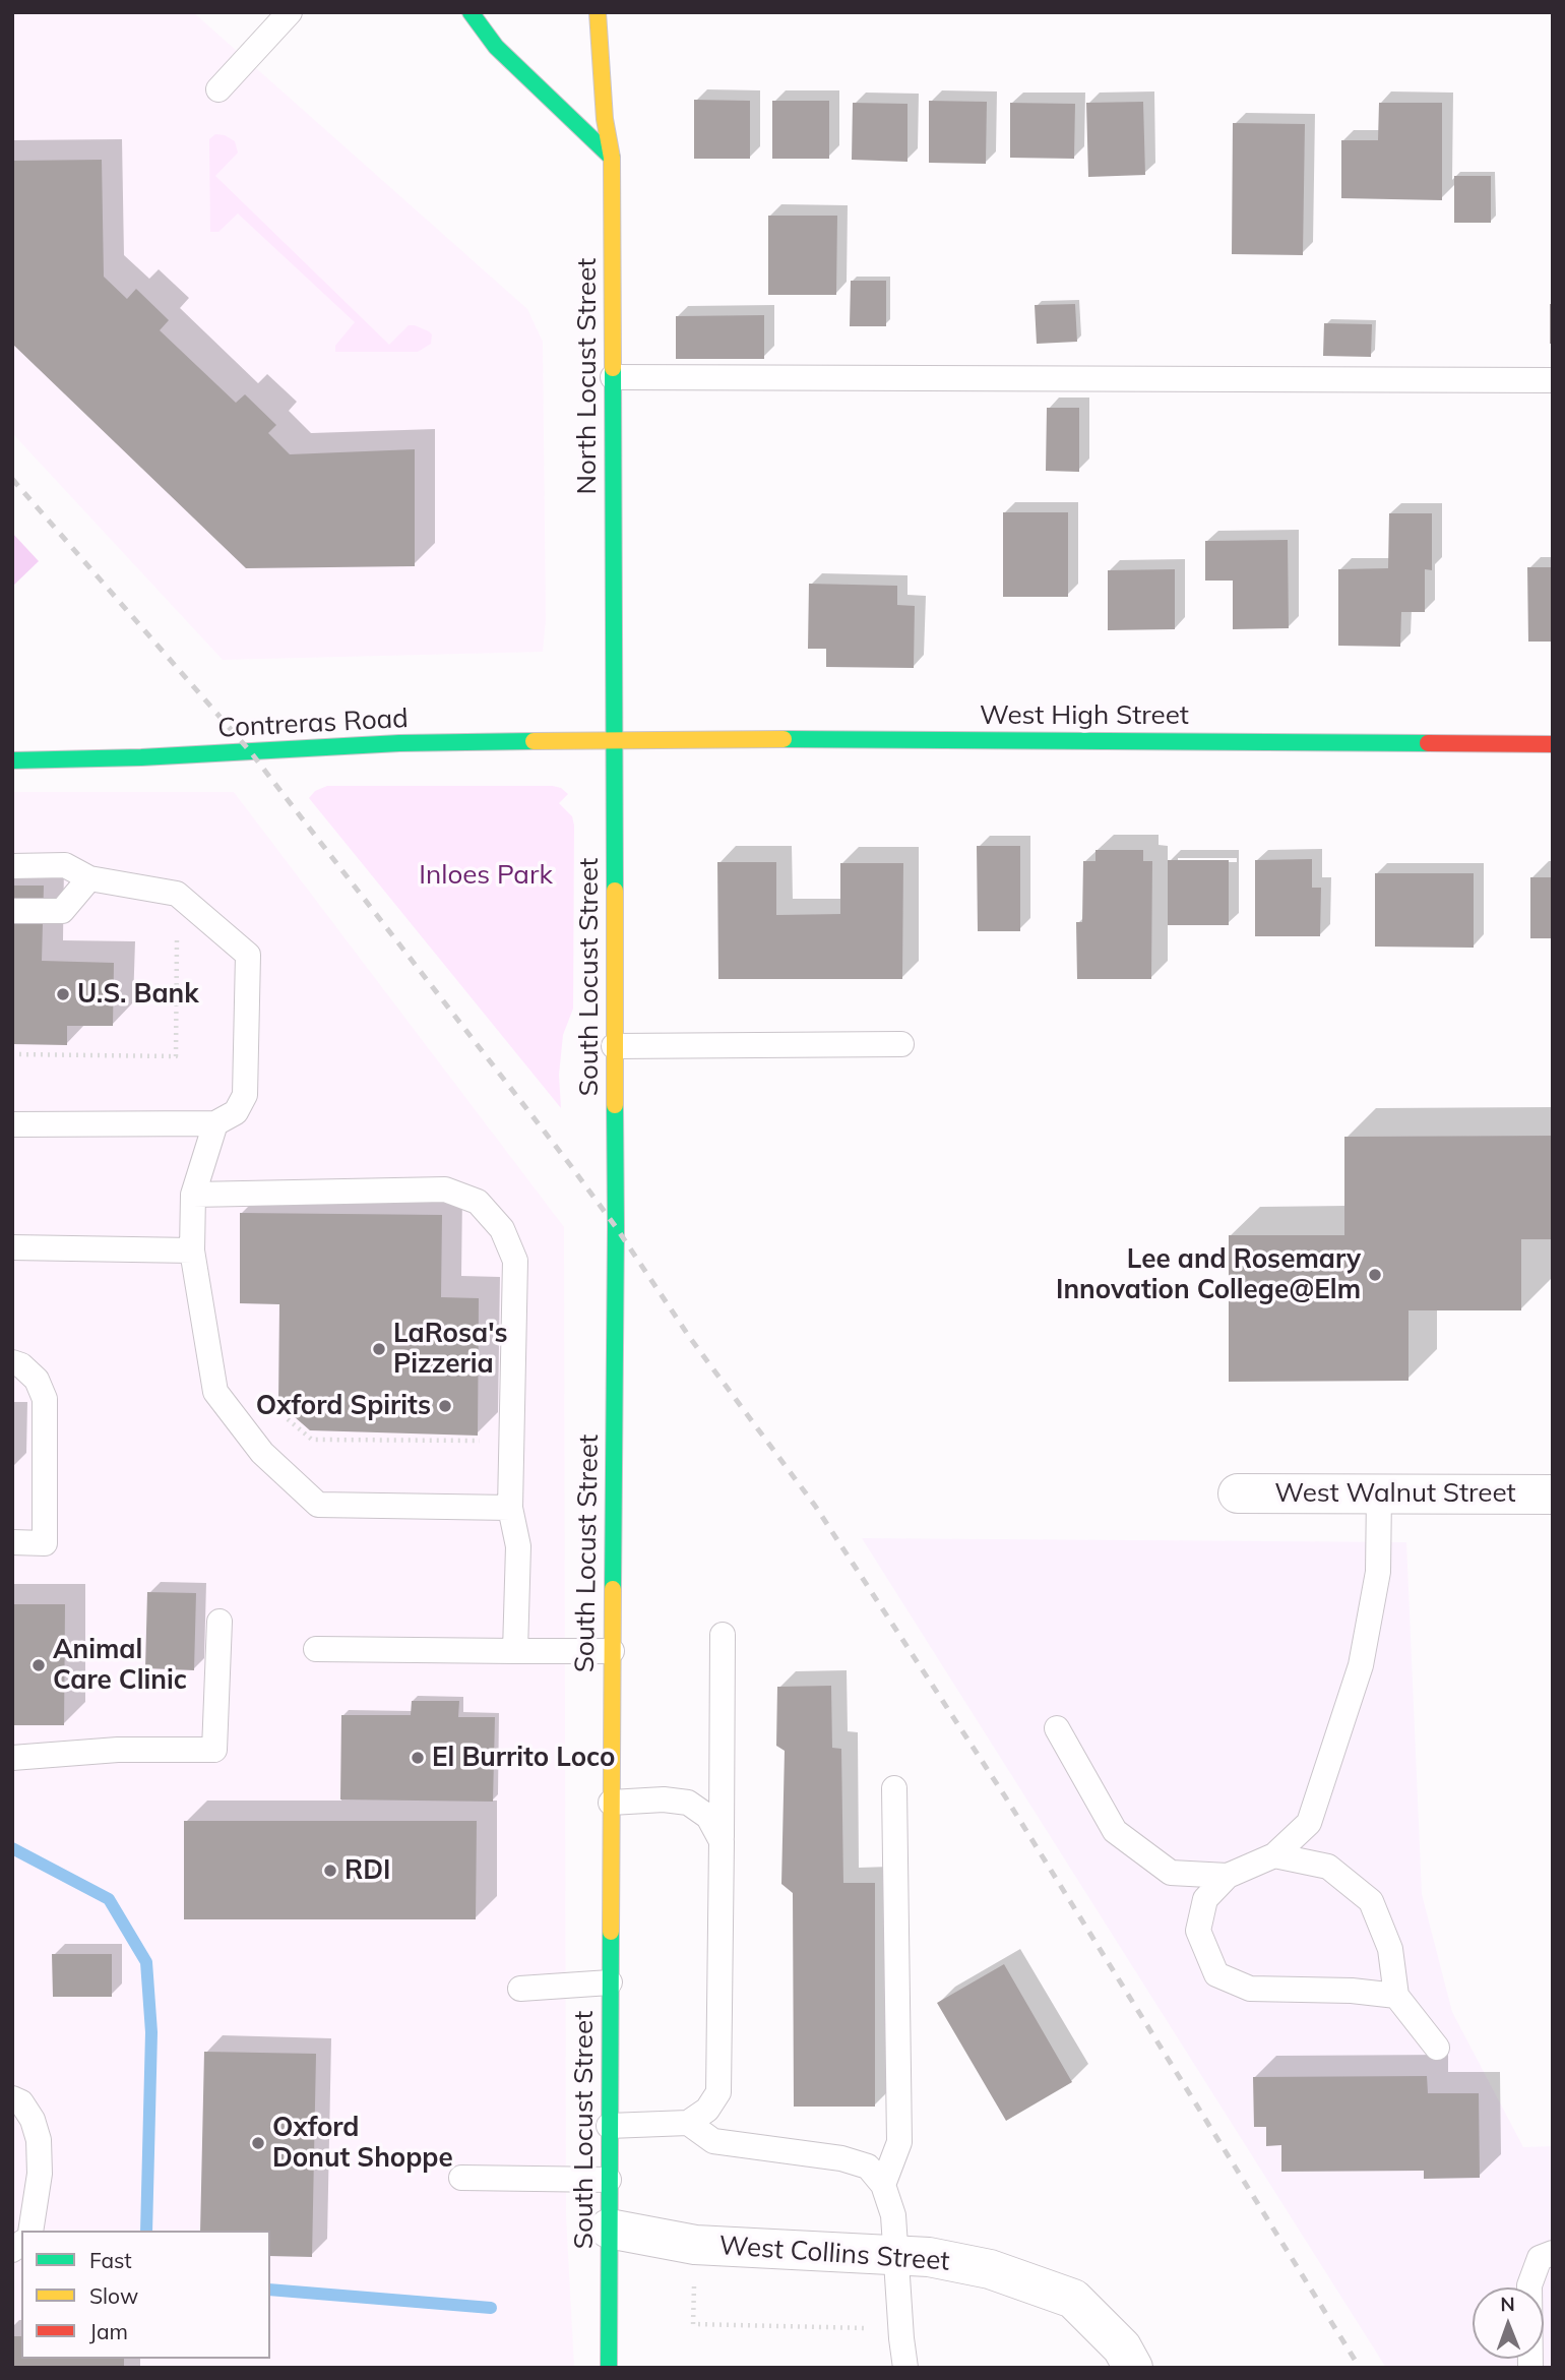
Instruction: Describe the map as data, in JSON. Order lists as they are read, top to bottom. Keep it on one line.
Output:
{"streets":{"main road":["North Locust Street","West High Street","Contreras Road","South Locust Street"],"street":["West Walnut Street","West Collins Street"]},"crossings":[["North Locust Street","West High Street"],["North Locust Street","Contreras Road"],["North Locust Street","South Locust Street"],["West High Street","Contreras Road"],["West High Street","South Locust Street"],["Contreras Road","South Locust Street"],["South Locust Street","West Collins Street"]],"parks":["Inloes Park"],"places":["U.S. Bank","Lee and Rosemary Innovation College@Elm","LaRosa's Pizzeria","Oxford Spirits","Animal Care Clinic","El Burrito Loco","RDI","Oxford Donut Shoppe"],"legend":["Fast","Slow","Jam"],"north":"top"}
